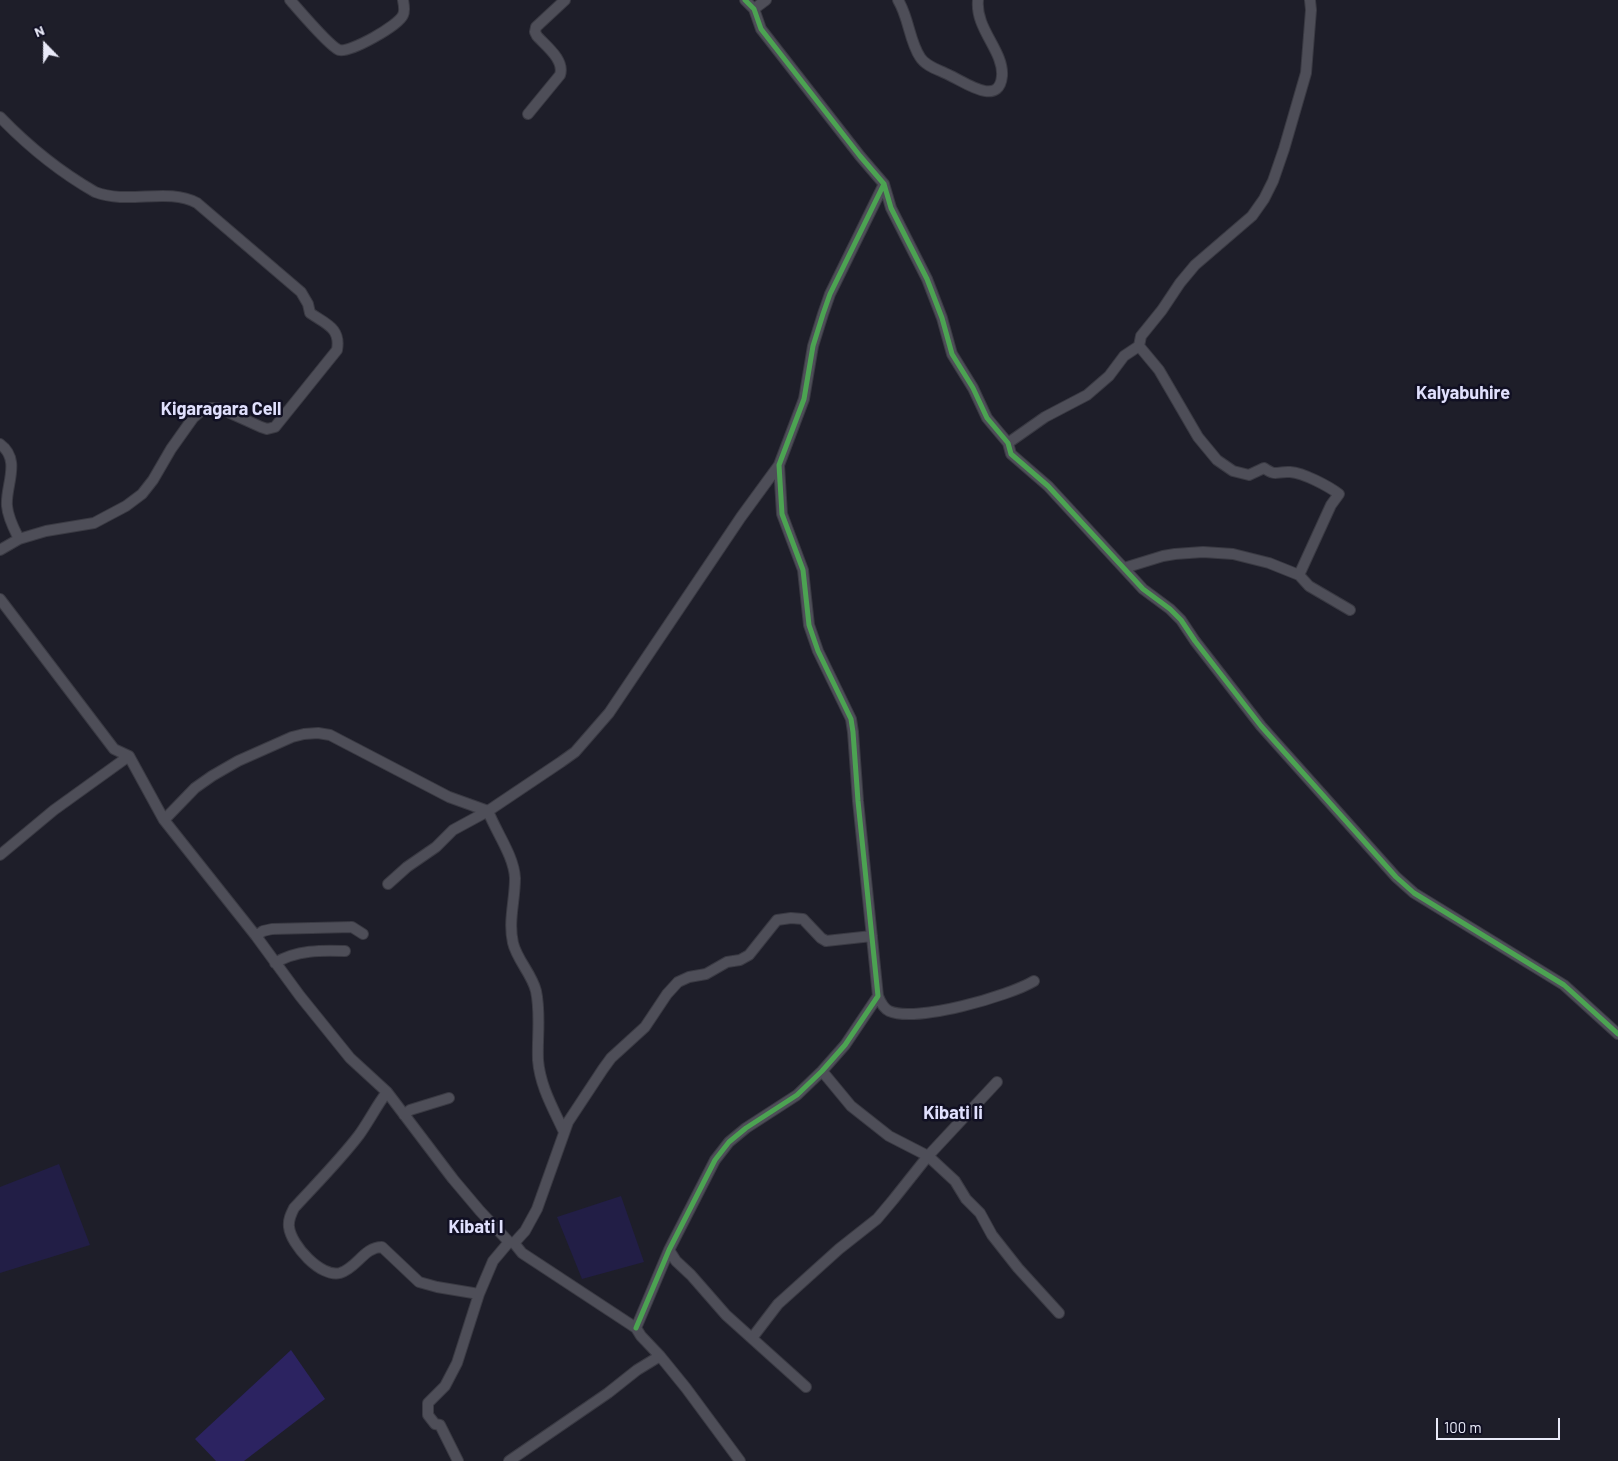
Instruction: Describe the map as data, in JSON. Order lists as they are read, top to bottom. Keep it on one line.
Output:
{"districts":["Kalyabuhire","Kigaragara Cell","Kibati Ii","Kibati I"],"scale_bar":"100 m","north":"top"}
